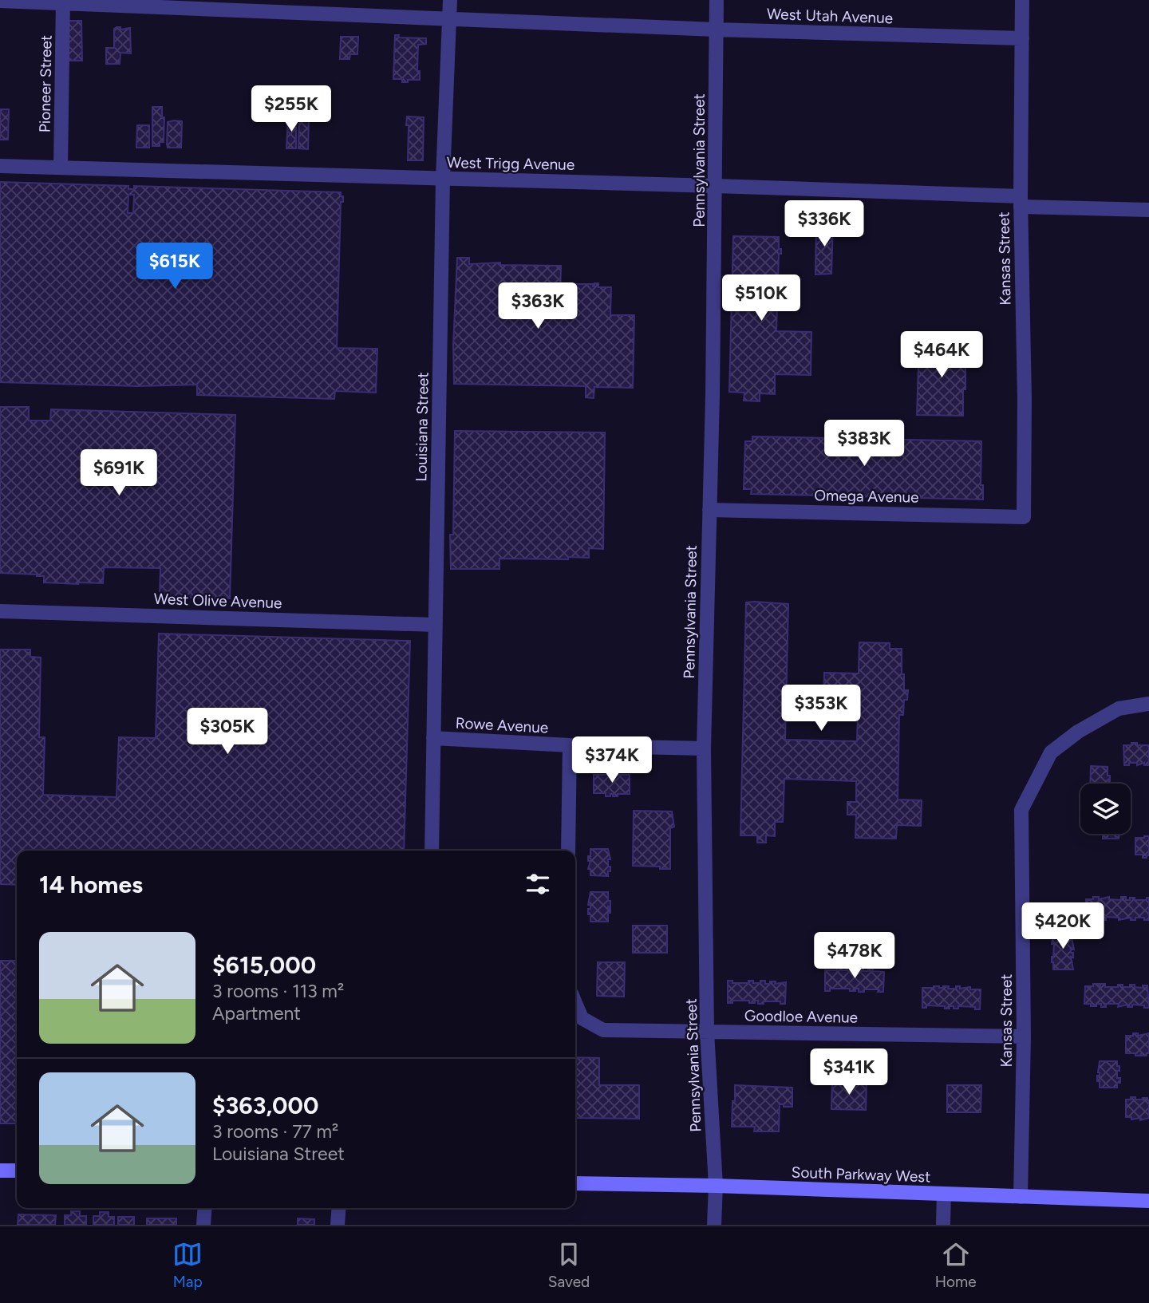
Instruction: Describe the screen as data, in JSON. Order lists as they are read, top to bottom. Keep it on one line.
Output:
{"streets":{"main road":["South Parkway West"],"street":["West Utah Avenue","Pioneer Street","Pennsylvania Street","West Trigg Avenue","Kansas Street","Louisiana Street","Omega Avenue","West Olive Avenue","Rowe Avenue","Goodloe Avenue"]},"crossings":[["West Utah Avenue","Pioneer Street"],["West Utah Avenue","Pennsylvania Street"],["West Utah Avenue","Kansas Street"],["West Utah Avenue","Louisiana Street"],["Pioneer Street","West Trigg Avenue"],["Pennsylvania Street","West Trigg Avenue"],["Pennsylvania Street","Omega Avenue"],["Pennsylvania Street","Rowe Avenue"],["Pennsylvania Street","Goodloe Avenue"],["Pennsylvania Street","South Parkway West"],["West Trigg Avenue","Kansas Street"],["West Trigg Avenue","Louisiana Street"],["Kansas Street","Omega Avenue"],["Kansas Street","Goodloe Avenue"],["Kansas Street","South Parkway West"],["Louisiana Street","West Olive Avenue"],["Louisiana Street","Rowe Avenue"]],"page":{"price":["$255K","$336K","$615K","$510K","$363K","$464K","$383K","$691K","$353K","$305K","$374K","$420K","$478K","$341K"],"heading":"14 homes","list":[{"name":"$615,000","note":"3 rooms · 113 m² · Apartment"},{"name":"$363,000","note":"3 rooms · 77 m² · Louisiana Street"}],"tabs":["Map","Saved","Home"]}}
